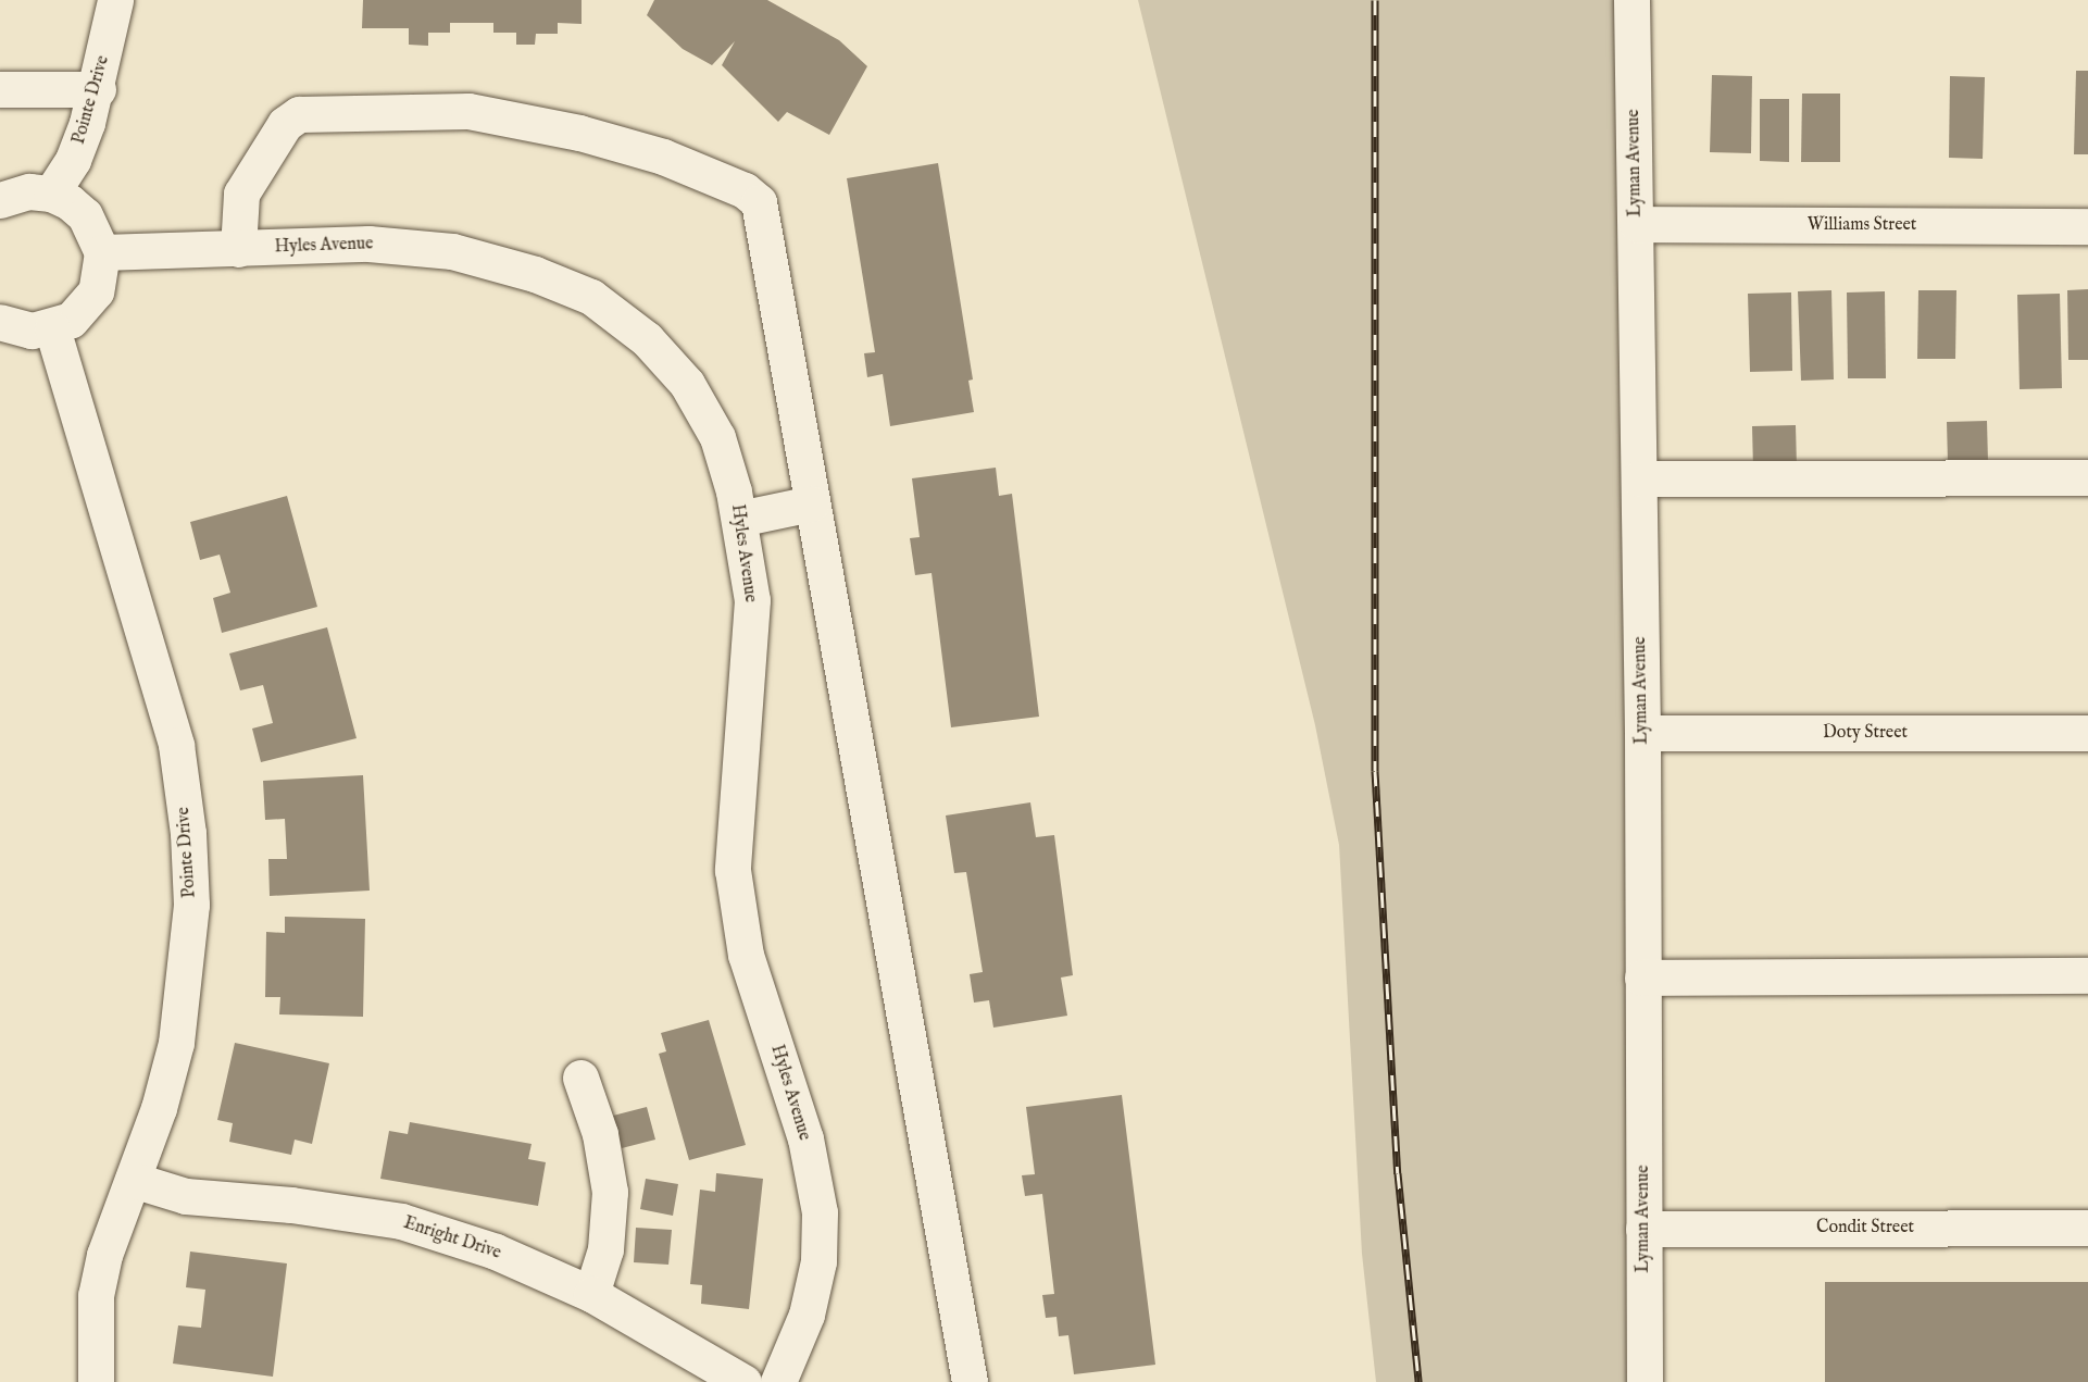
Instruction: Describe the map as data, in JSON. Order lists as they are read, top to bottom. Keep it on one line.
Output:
{"streets":{"street":["Pointe Drive","Lyman Avenue","Williams Street","Hyles Avenue","Doty Street","Condit Street","Enright Drive"]},"crossings":[["Pointe Drive","Enright Drive"],["Lyman Avenue","Williams Street"],["Lyman Avenue","Doty Street"],["Lyman Avenue","Condit Street"]]}
